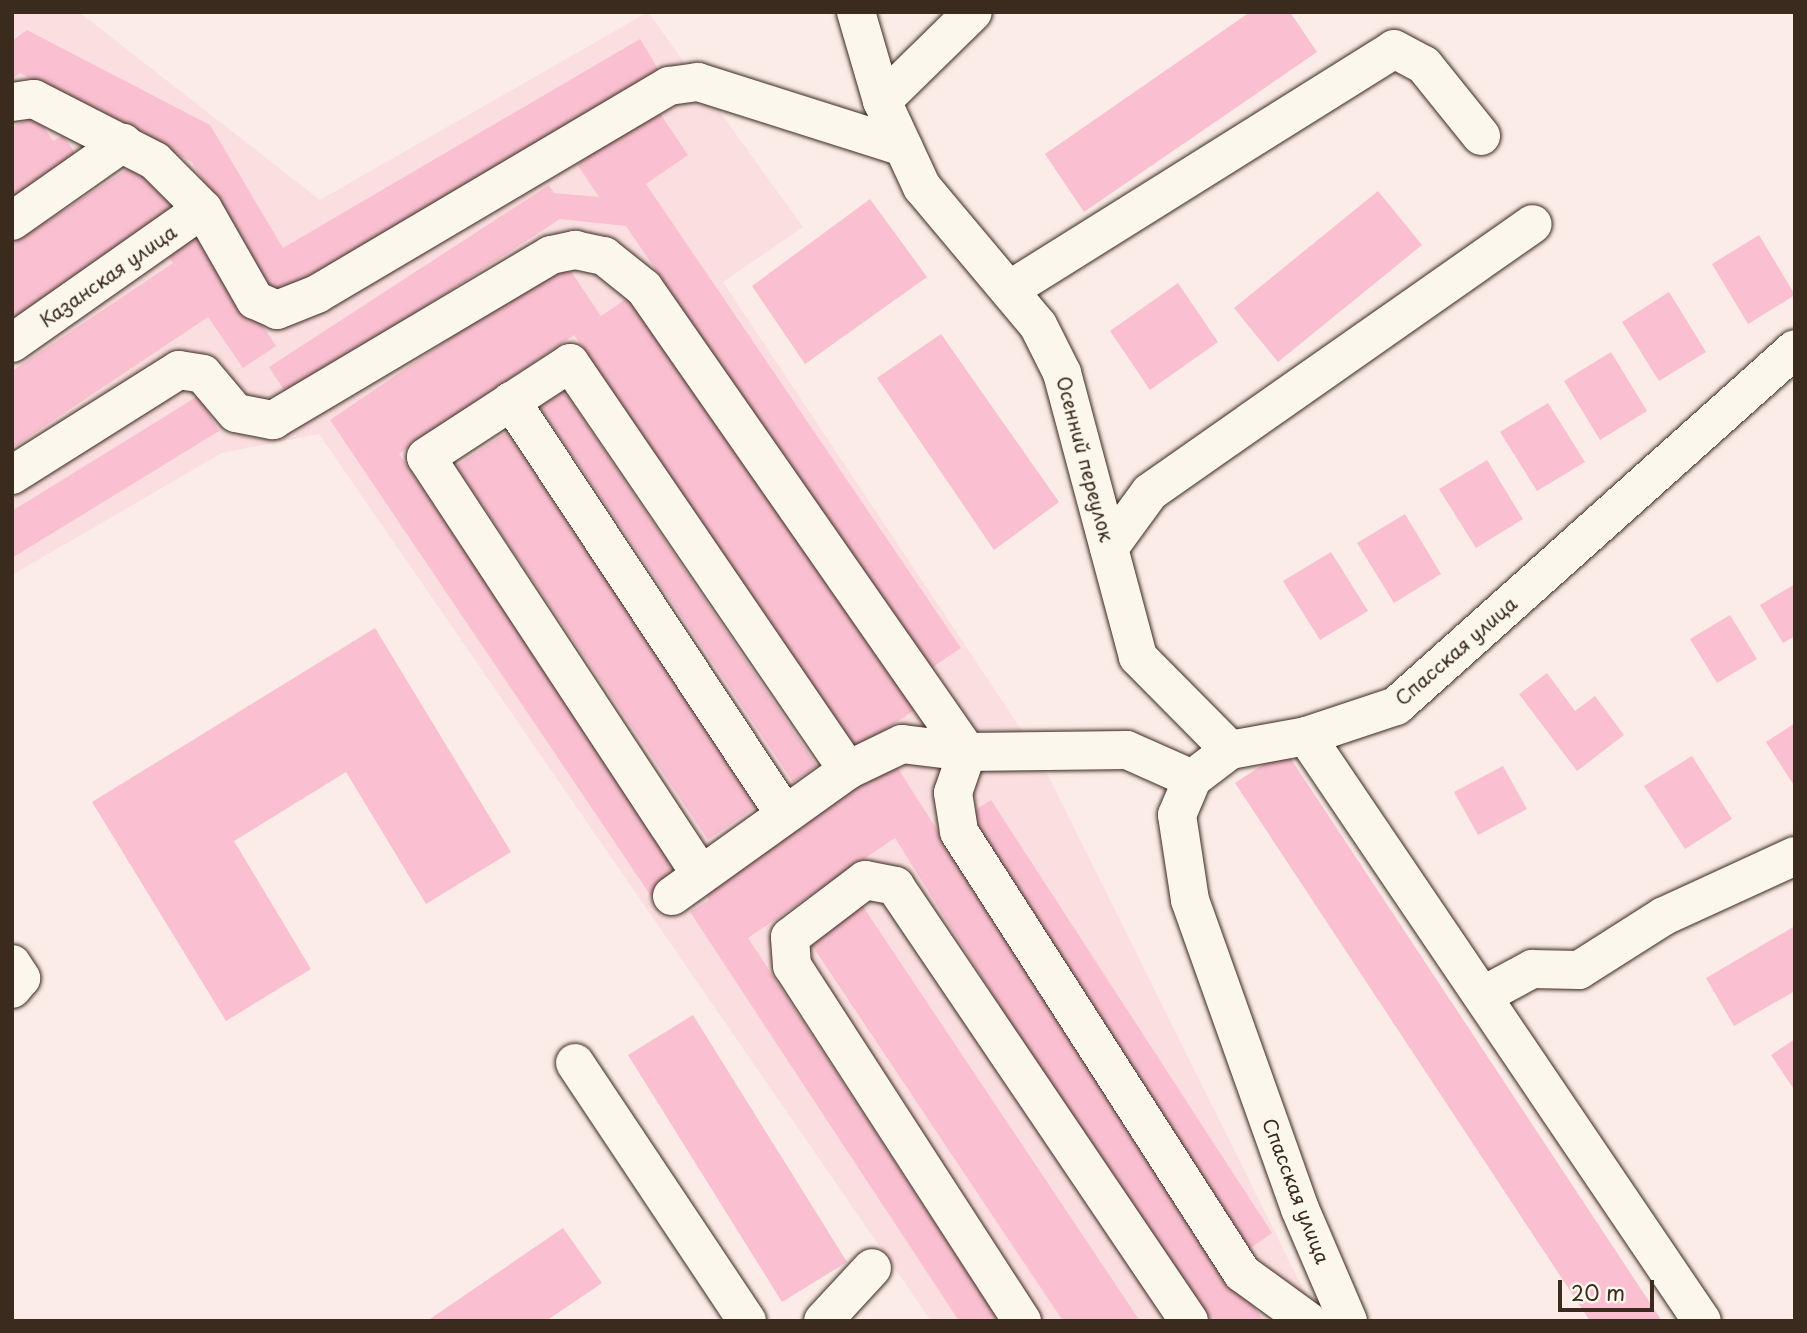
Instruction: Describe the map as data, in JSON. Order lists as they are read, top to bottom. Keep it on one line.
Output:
{"streets":{"street":["Казанская улица","Осенний переулок","Спасская улица"]},"crossings":[["Осенний переулок","Спасская улица"]],"scale_bar":"20 m"}
